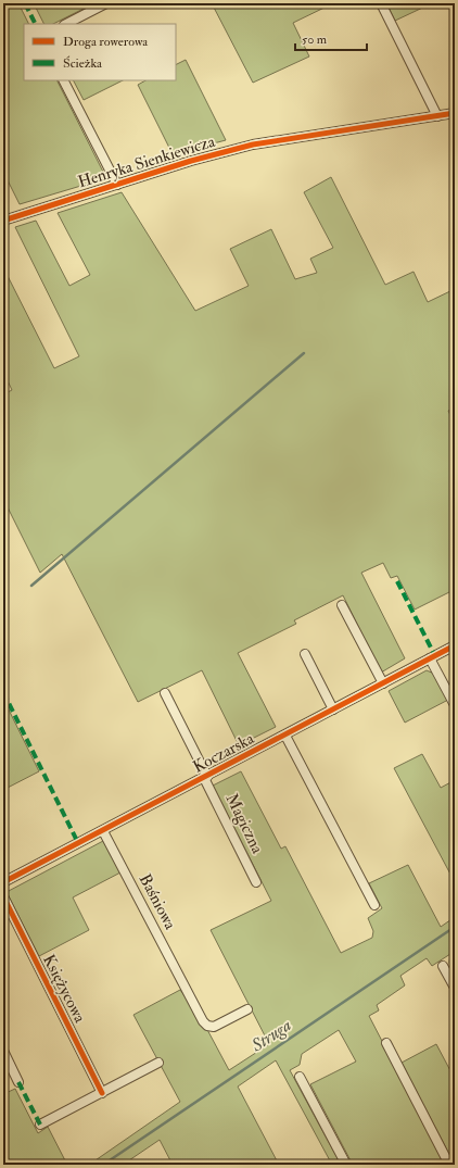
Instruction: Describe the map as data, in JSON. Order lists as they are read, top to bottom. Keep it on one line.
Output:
{"streets":{"street":["Henryka Sienkiewicza","Koczarska","Magiczna","Baśniowa","Księżycowa"]},"crossings":[["Koczarska","Magiczna"],["Koczarska","Baśniowa"]],"water":["Struga"],"legend":["Droga rowerowa","Ścieżka"],"scale_bar":"50 m"}
